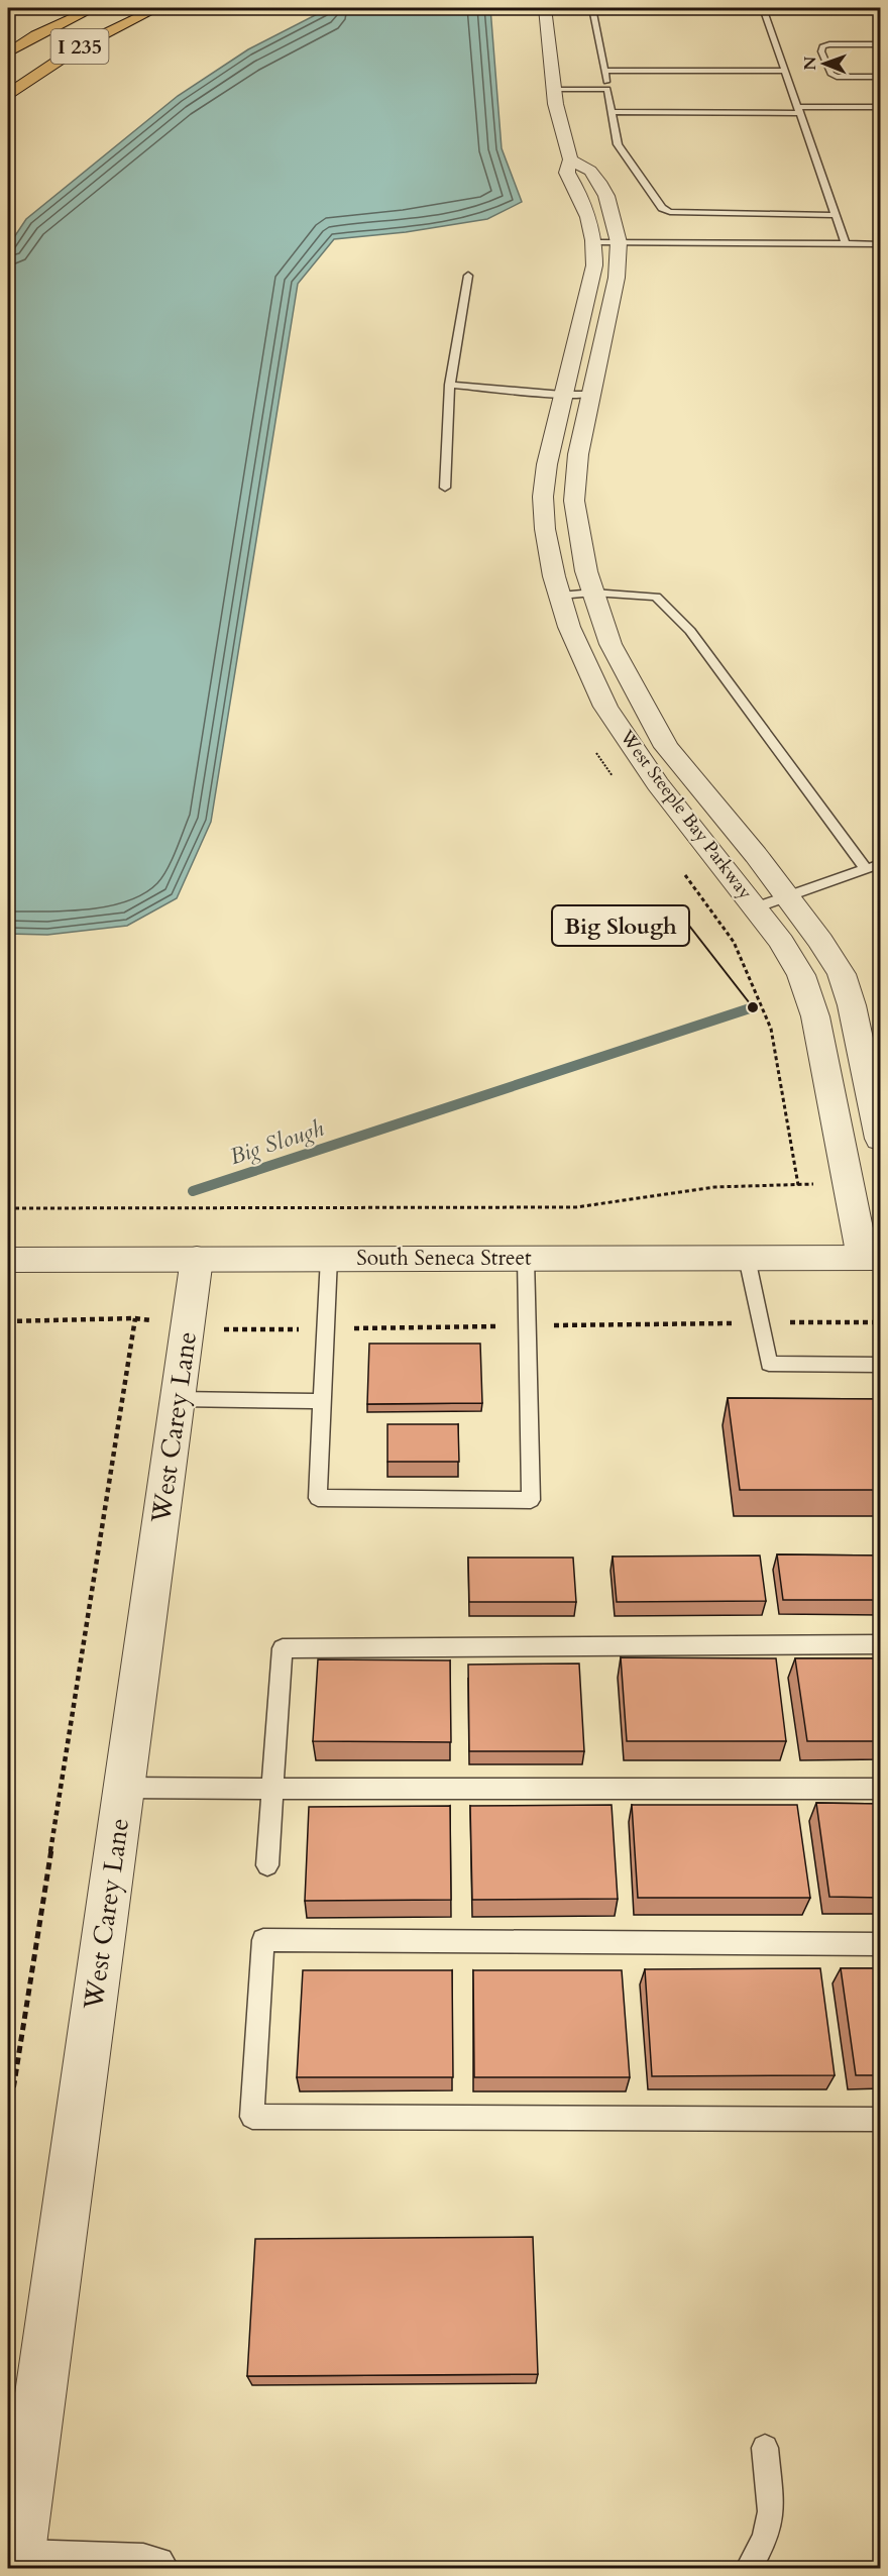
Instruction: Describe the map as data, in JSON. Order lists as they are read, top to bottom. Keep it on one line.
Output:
{"streets":{"highway":["I 235"],"street":["West Steeple Bay Parkway","South Seneca Street","West Carey Lane"]},"crossings":[["West Steeple Bay Parkway","South Seneca Street"],["South Seneca Street","West Carey Lane"]],"water":["Big Slough"],"places":["Big Slough"],"north":"left"}
